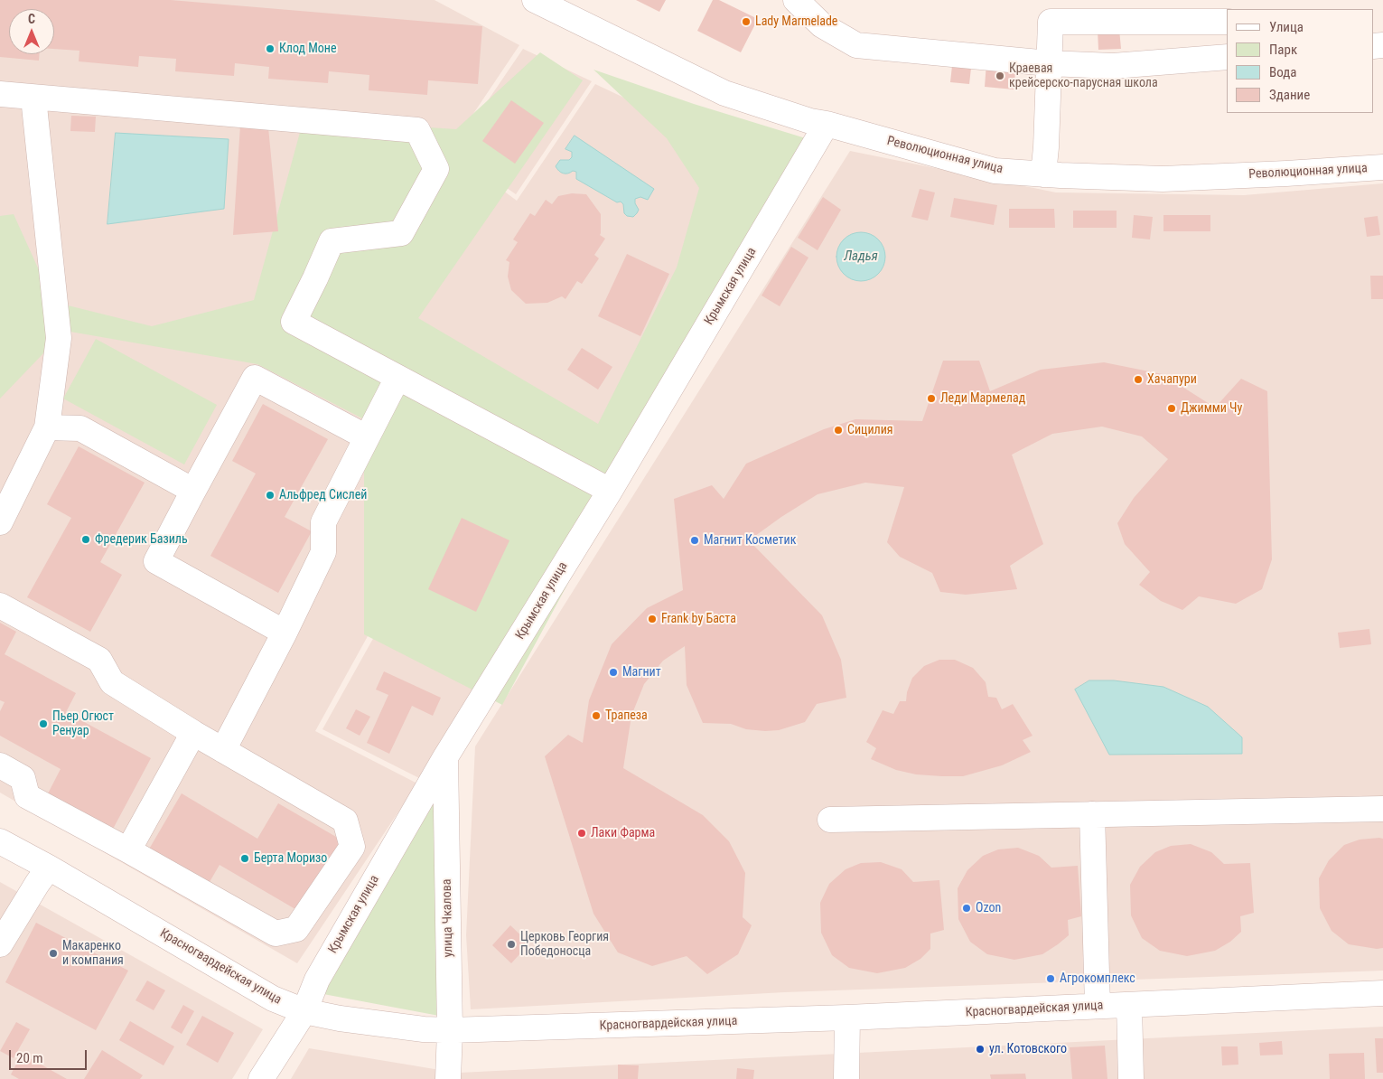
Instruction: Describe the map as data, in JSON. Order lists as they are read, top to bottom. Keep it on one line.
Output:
{"streets":{"street":["Революционная улица","Крымская улица","улица Чкалова","Красногвардейская улица"]},"crossings":[["Революционная улица","Крымская улица"],["Крымская улица","улица Чкалова"],["Крымская улица","Красногвардейская улица"],["улица Чкалова","Красногвардейская улица"]],"water":["Ладья"],"places":["Lady Marmelade","Клод Моне","Краевая крейсерско-парусная школа","Хачапури","Леди Мармелад","Джимми Чу","Сицилия","Альфред Сислей","Фредерик Базиль","Магнит Косметик","Frank by Баста","Магнит","Трапеза","Пьер Огюст Ренуар","Лаки Фарма","Берта Моризо","Ozon","Церковь Георгия Победоносца","Макаренко и компания","Агрокомплекс","ул. Котовского"],"legend":["Улица","Парк","Вода","Здание"],"scale_bar":"20 m","north":"top"}
